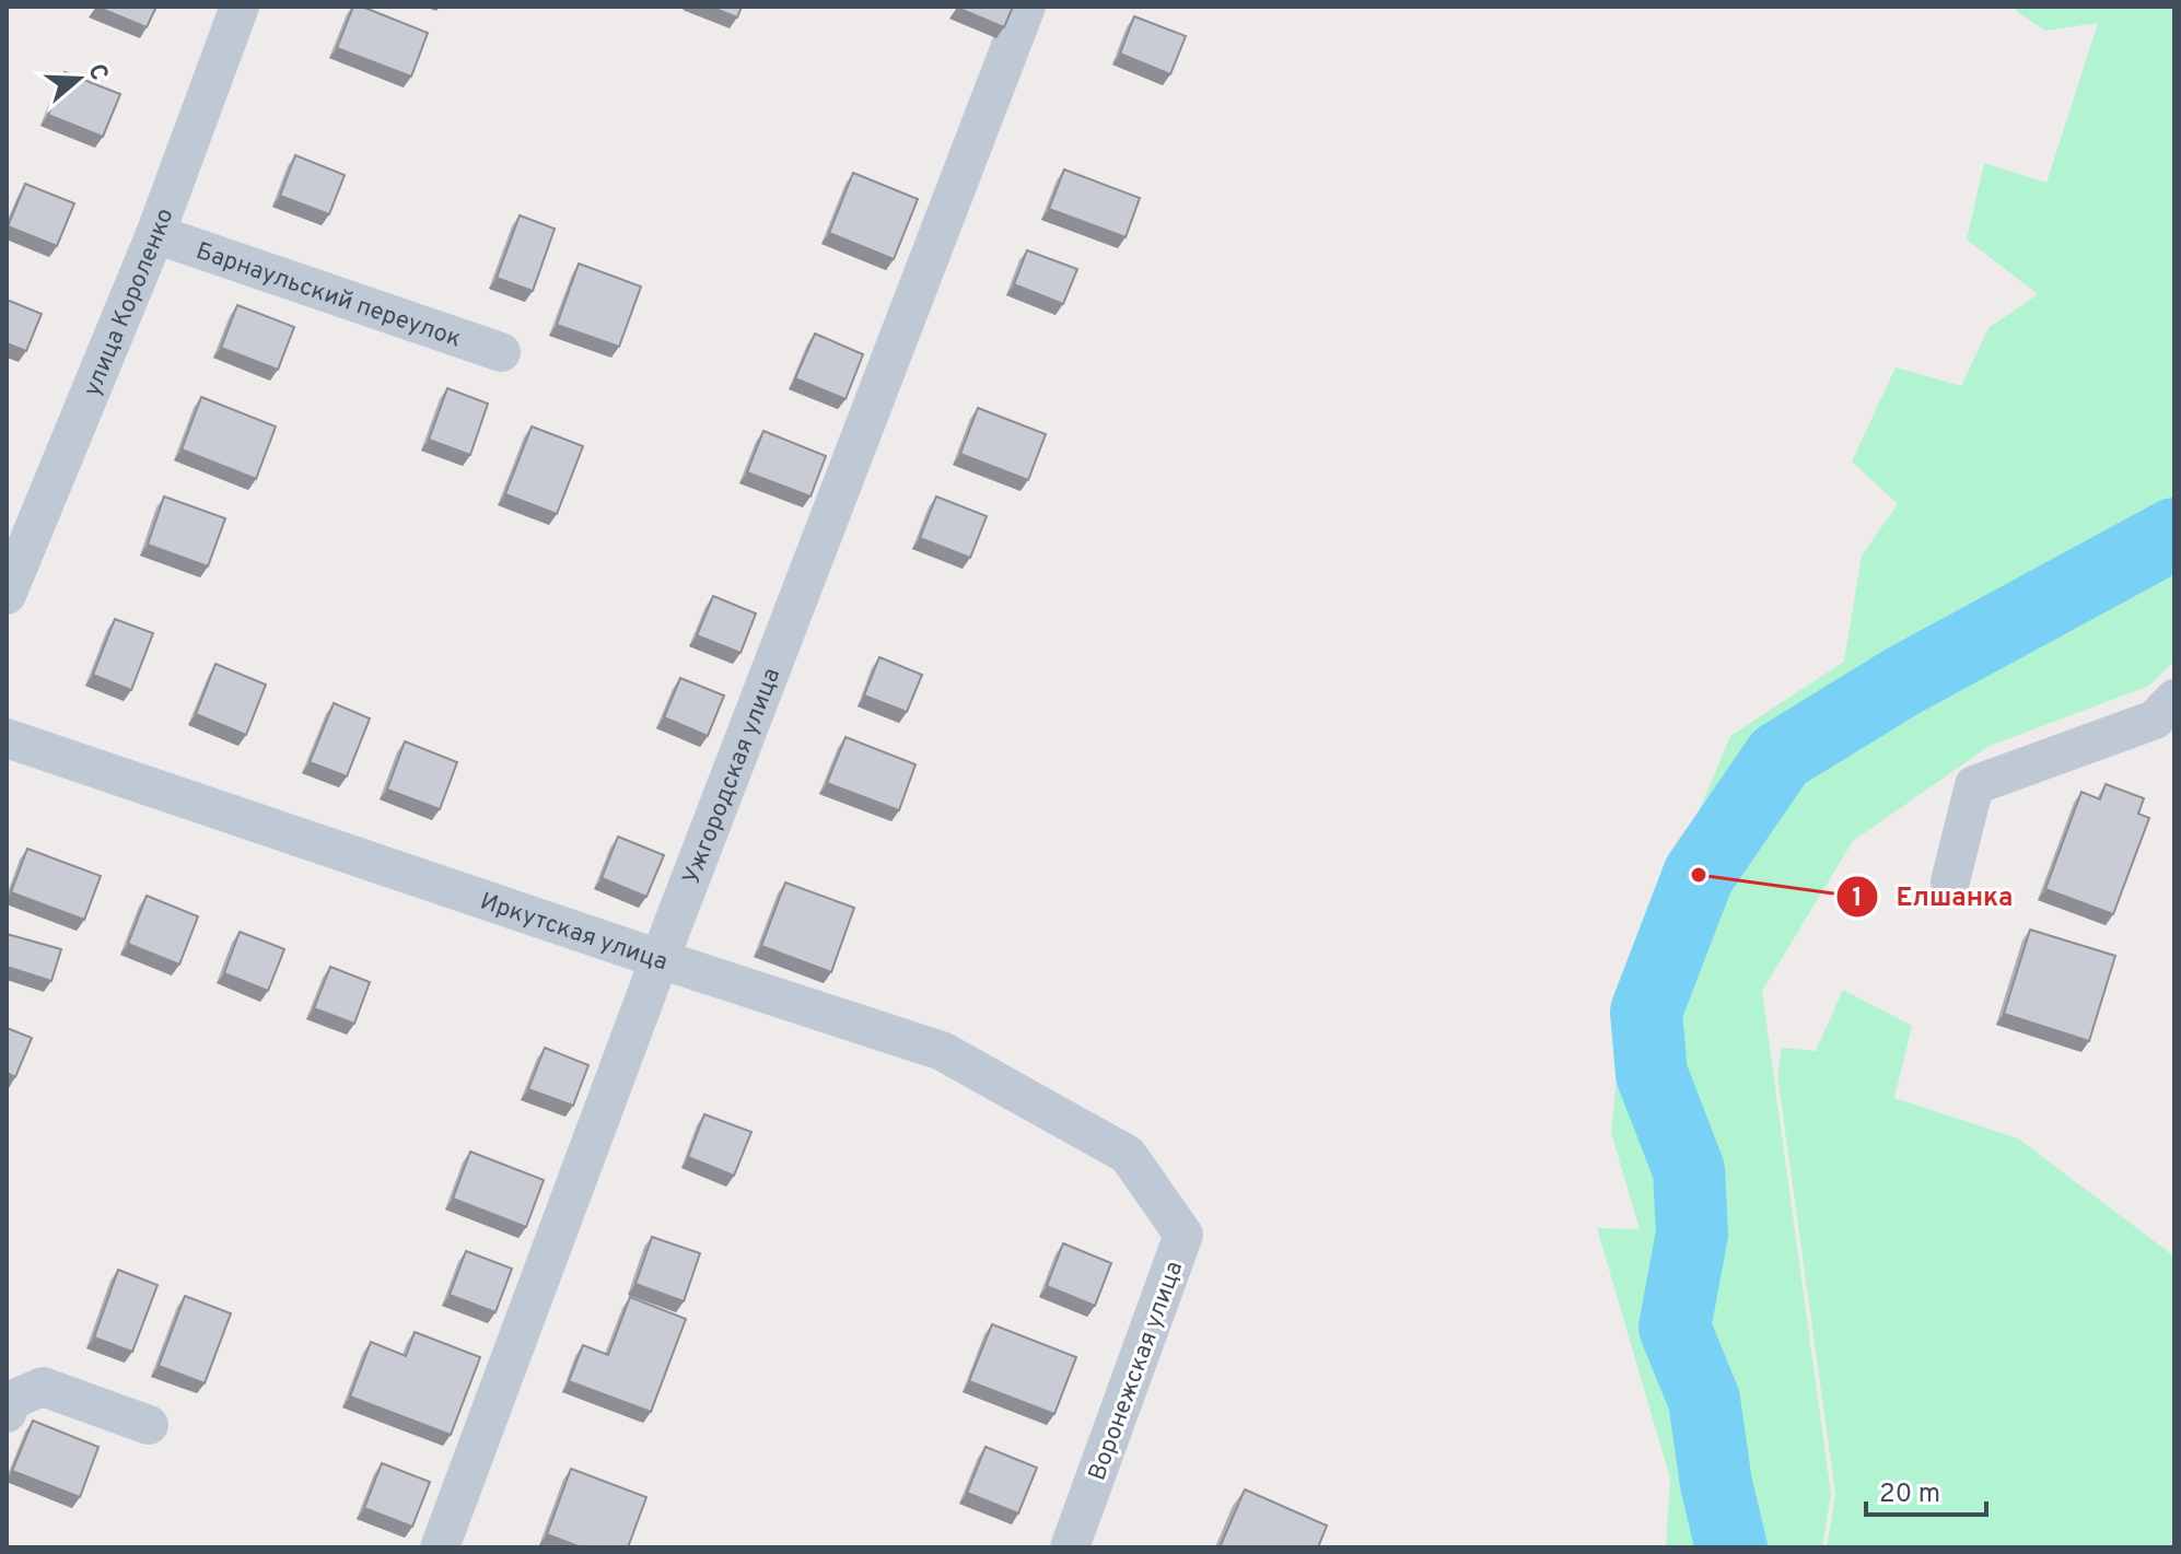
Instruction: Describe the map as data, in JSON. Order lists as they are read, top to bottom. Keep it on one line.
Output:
{"streets":{"street":["Барнаульский переулок","улица Короленко","Ужгородская улица","Иркутская улица","Воронежская улица"]},"crossings":[["Барнаульский переулок","улица Короленко"],["Ужгородская улица","Иркутская улица"],["Иркутская улица","Воронежская улица"]],"places":["Елшанка"],"scale_bar":"20 m","north":"right"}
